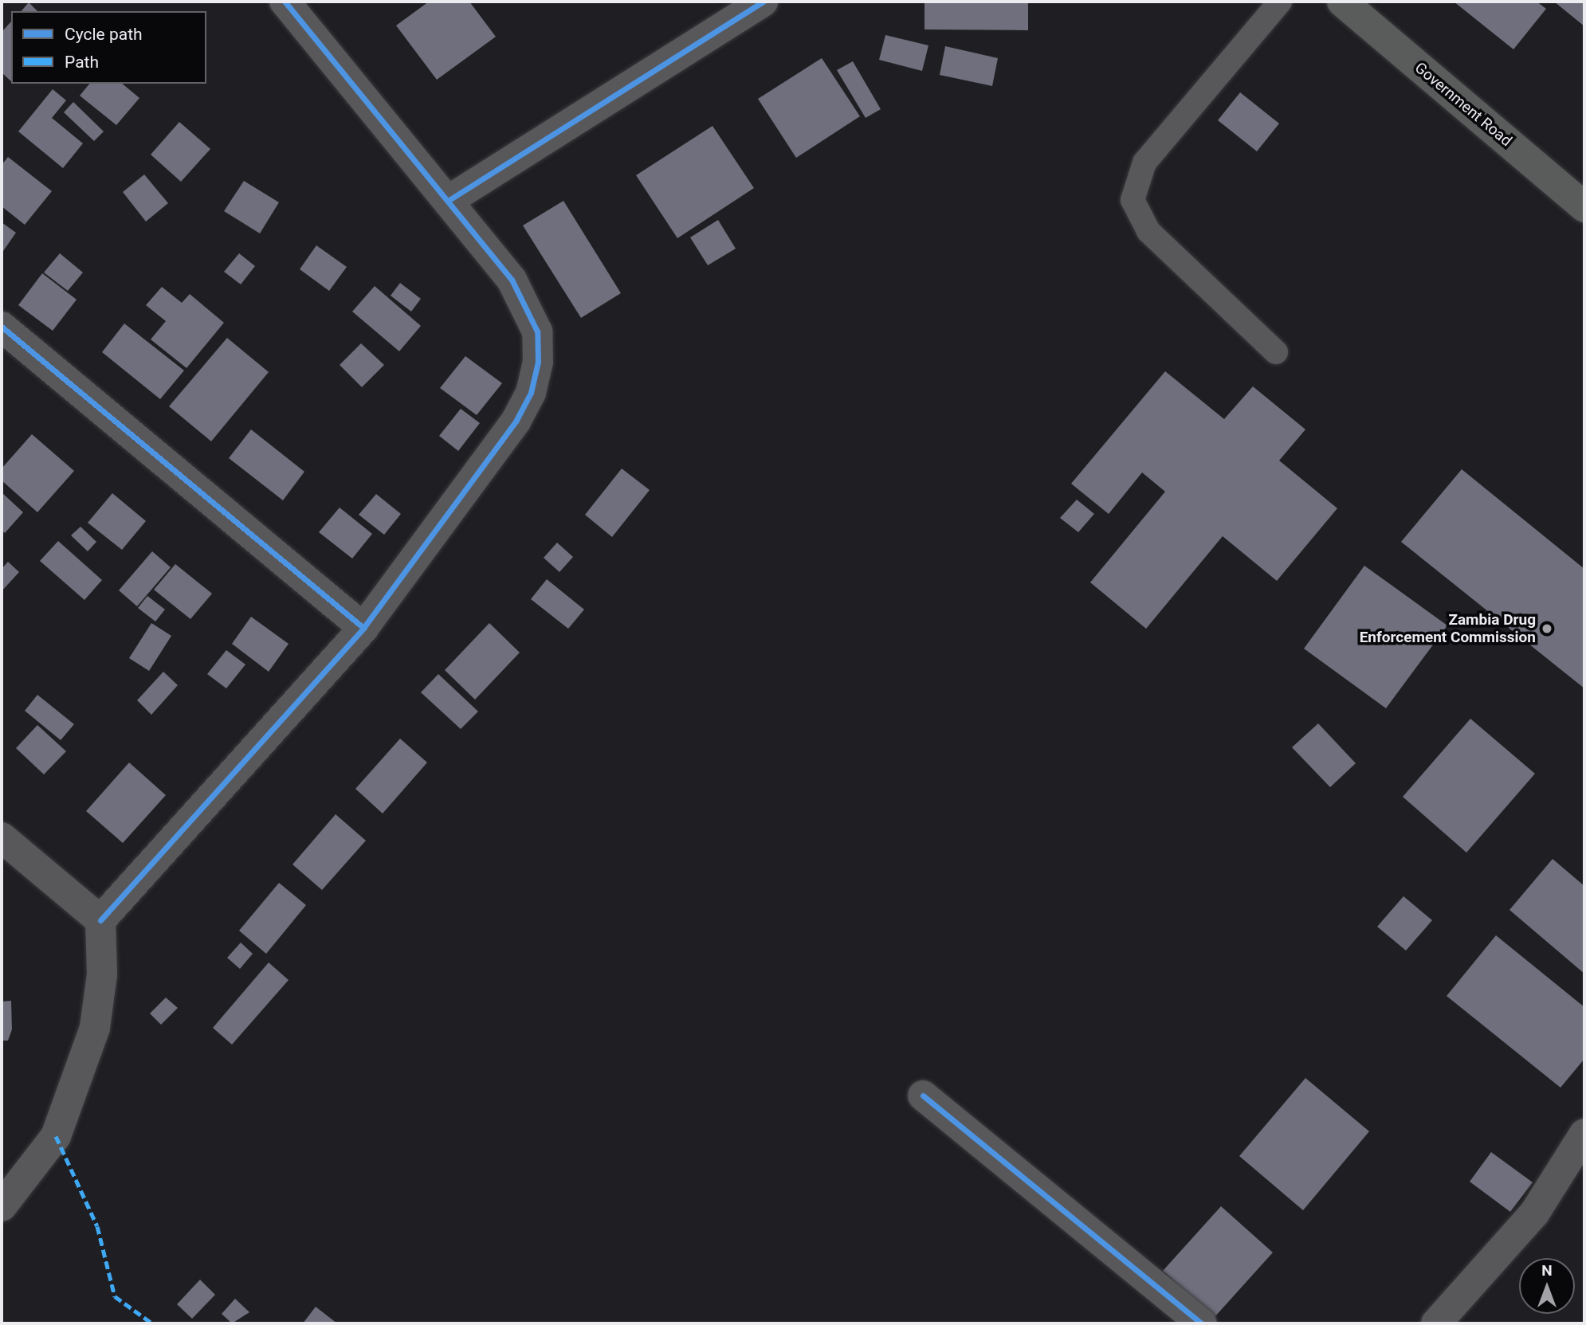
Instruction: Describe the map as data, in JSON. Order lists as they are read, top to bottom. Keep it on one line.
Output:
{"streets":{"main road":["Government Road"]},"places":["Zambia Drug Enforcement Commission"],"legend":["Cycle path","Path"],"north":"top"}
